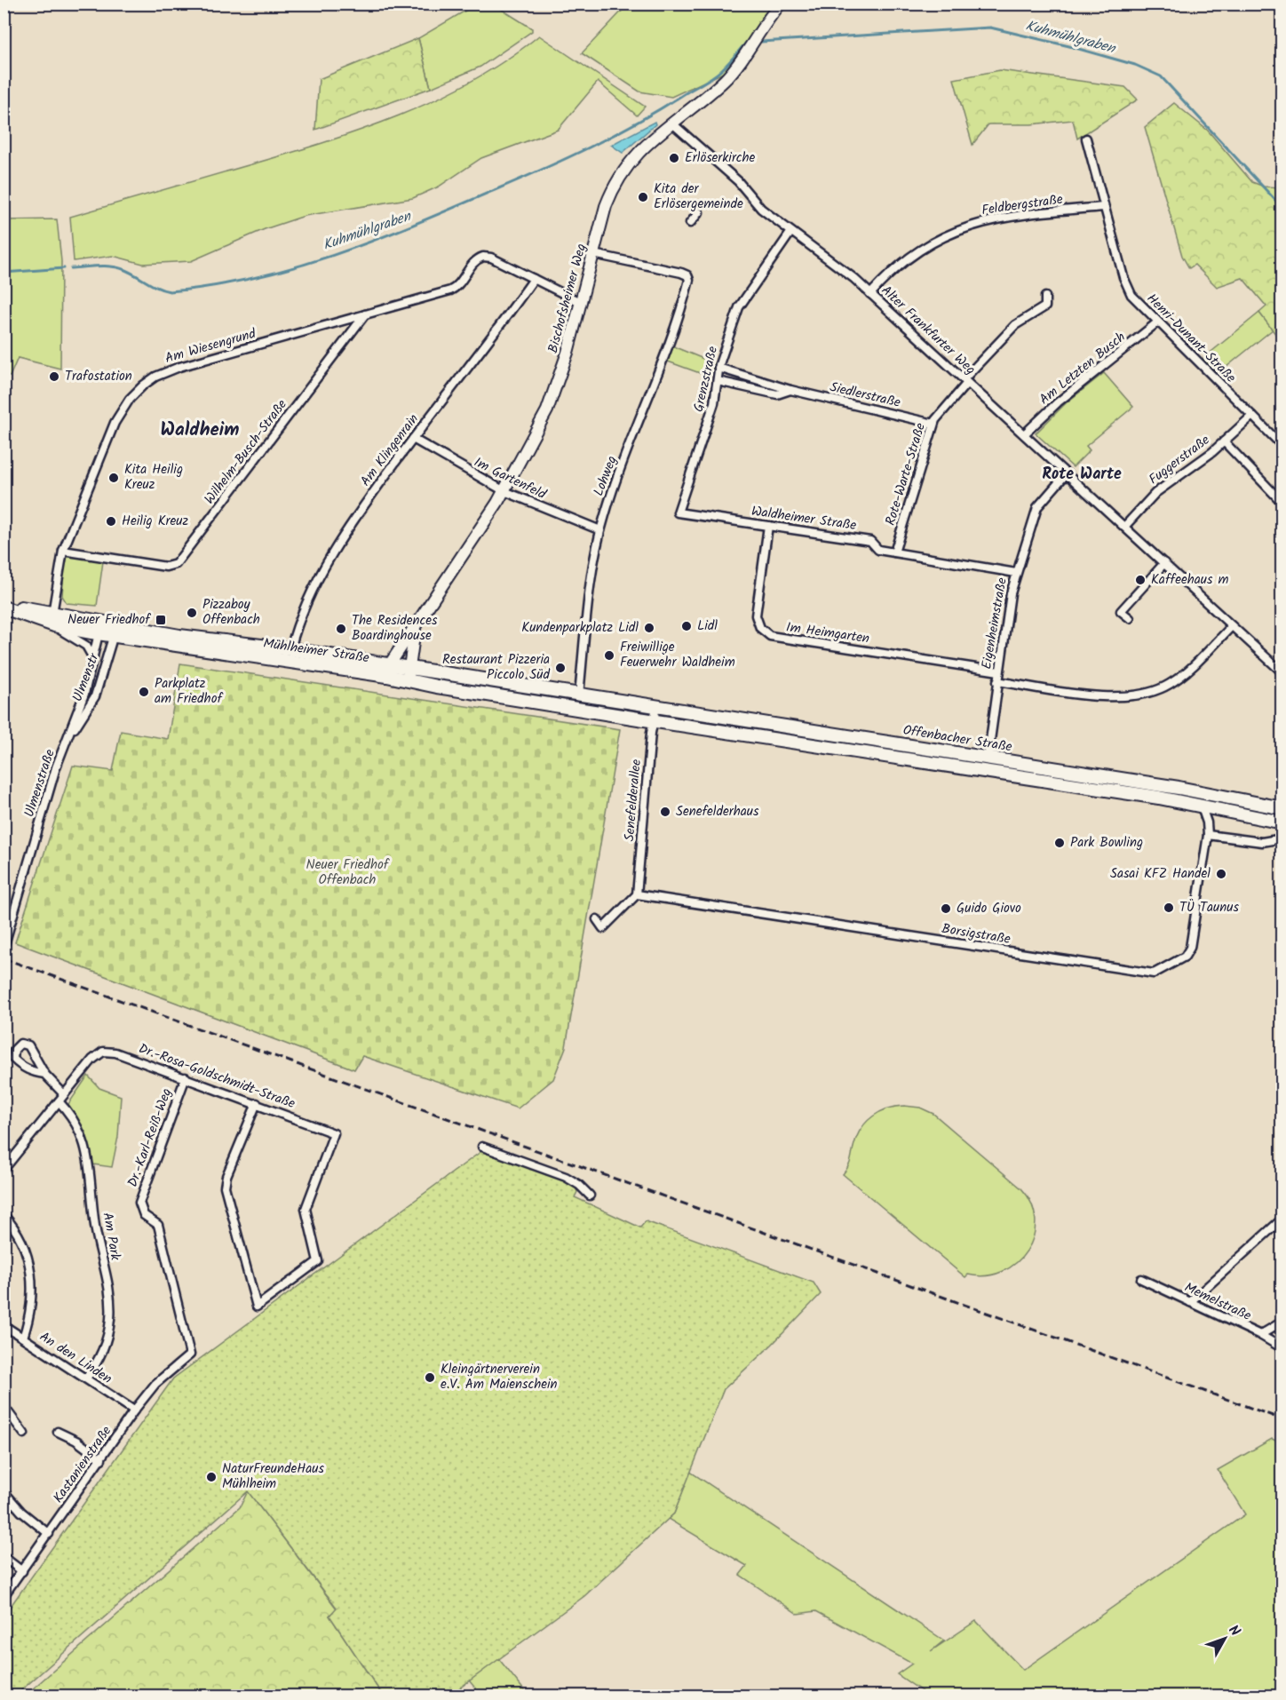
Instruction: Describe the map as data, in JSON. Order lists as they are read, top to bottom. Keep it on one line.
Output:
{"streets":{"main road":["Mühlheimer Straße","Offenbacher Straße"],"street":["Feldbergstraße","Bischofsheimer Weg","Alter Frankfurter Weg","Henri-Dunant-Straße","Am Wiesengrund","Am Letzten Busch","Grenzstraße","Siedlerstraße","Am Klingenrain","Wilhelm-Busch-Straße","Fuggerstraße","Rote-Warte-Straße","Lohweg","Im Gartenfeld","Waldheimer Straße","Eigenheimstraße","Im Heimgarten","Ulmenstr","Ulmenstraße","Senefelderallee","Borsigstraße","Dr.-Rosa-Goldschmidt-Straße","Dr.-Karl-Reiß-Weg","Am Park","Memelstraße","An den Linden","Kastanienstraße"]},"crossings":[["Feldbergstraße","Alter Frankfurter Weg"],["Feldbergstraße","Henri-Dunant-Straße"],["Bischofsheimer Weg","Alter Frankfurter Weg"],["Bischofsheimer Weg","Lohweg"],["Bischofsheimer Weg","Im Gartenfeld"],["Bischofsheimer Weg","Mühlheimer Straße"],["Alter Frankfurter Weg","Am Letzten Busch"],["Alter Frankfurter Weg","Grenzstraße"],["Alter Frankfurter Weg","Fuggerstraße"],["Alter Frankfurter Weg","Rote-Warte-Straße"],["Alter Frankfurter Weg","Eigenheimstraße"],["Henri-Dunant-Straße","Am Letzten Busch"],["Henri-Dunant-Straße","Fuggerstraße"],["Am Wiesengrund","Am Klingenrain"],["Am Wiesengrund","Wilhelm-Busch-Straße"],["Am Wiesengrund","Mühlheimer Straße"],["Grenzstraße","Siedlerstraße"],["Grenzstraße","Waldheimer Straße"],["Siedlerstraße","Rote-Warte-Straße"],["Am Klingenrain","Im Gartenfeld"],["Am Klingenrain","Mühlheimer Straße"],["Rote-Warte-Straße","Waldheimer Straße"],["Lohweg","Im Gartenfeld"],["Lohweg","Mühlheimer Straße"],["Waldheimer Straße","Eigenheimstraße"],["Waldheimer Straße","Im Heimgarten"],["Eigenheimstraße","Im Heimgarten"],["Eigenheimstraße","Offenbacher Straße"],["Mühlheimer Straße","Ulmenstr"],["Mühlheimer Straße","Offenbacher Straße"],["Mühlheimer Straße","Ulmenstraße"],["Ulmenstr","Ulmenstraße"],["Offenbacher Straße","Senefelderallee"],["Offenbacher Straße","Borsigstraße"],["Senefelderallee","Borsigstraße"],["Dr.-Rosa-Goldschmidt-Straße","Dr.-Karl-Reiß-Weg"],["Dr.-Karl-Reiß-Weg","Kastanienstraße"],["Am Park","An den Linden"],["An den Linden","Kastanienstraße"]],"districts":["Waldheim","Rote Warte"],"water":["Kuhmühlgraben"],"parks":["Neuer Friedhof Offenbach"],"places":{"other":["Erlöserkirche","Kita der Erlösergemeinde","Trafostation","Kita Heilig Kreuz","Heilig Kreuz","Kaffeehaus m","Pizzaboy Offenbach","Lidl","Kundenparkplatz Lidl","The Residences Boardinghouse","Freiwillige Feuerwehr Waldheim","Restaurant Pizzeria Piccolo Süd","Parkplatz am Friedhof","Senefelderhaus","Park Bowling","Sasai KFZ Handel","TÜ Taunus","Guido Giovo","Kleingärtnerverein e.V. Am Maienschein","NaturFreundeHaus Mühlheim"],"transit":["Neuer Friedhof"]},"north":"top right"}
